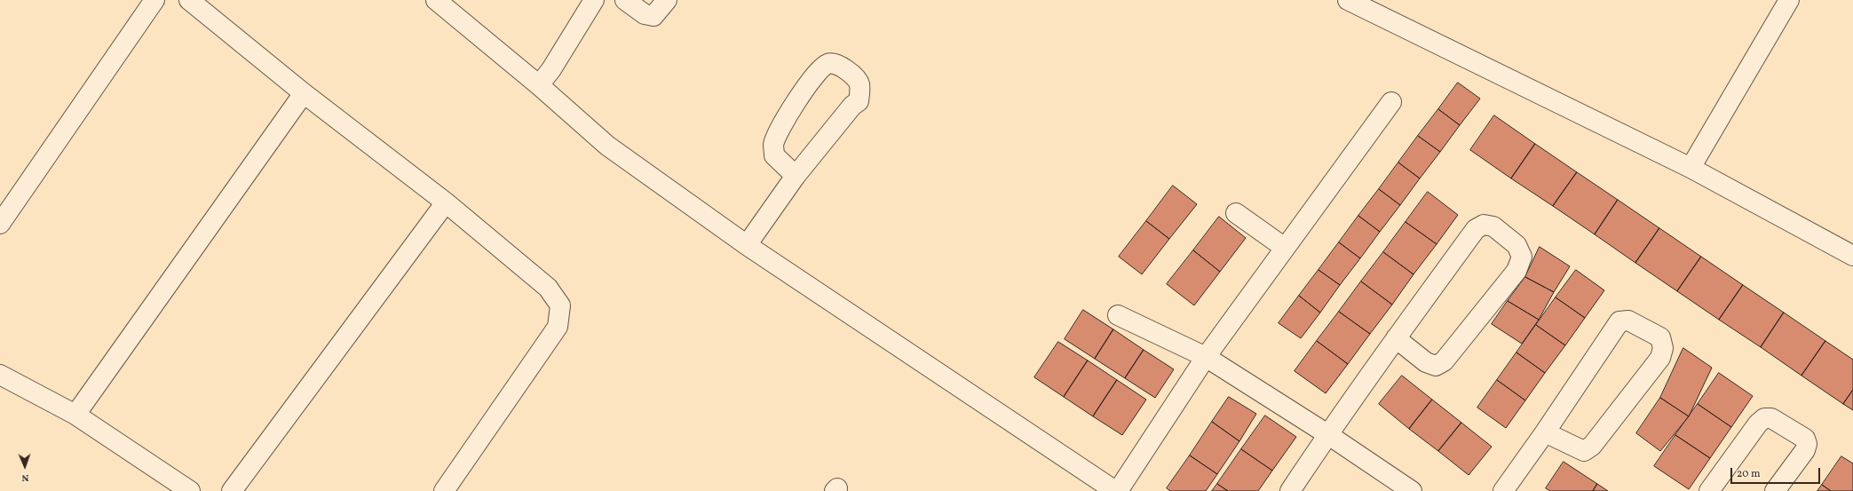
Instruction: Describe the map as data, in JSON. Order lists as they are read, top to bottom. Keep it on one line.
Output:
{"scale_bar":"20 m","north":"bottom"}
